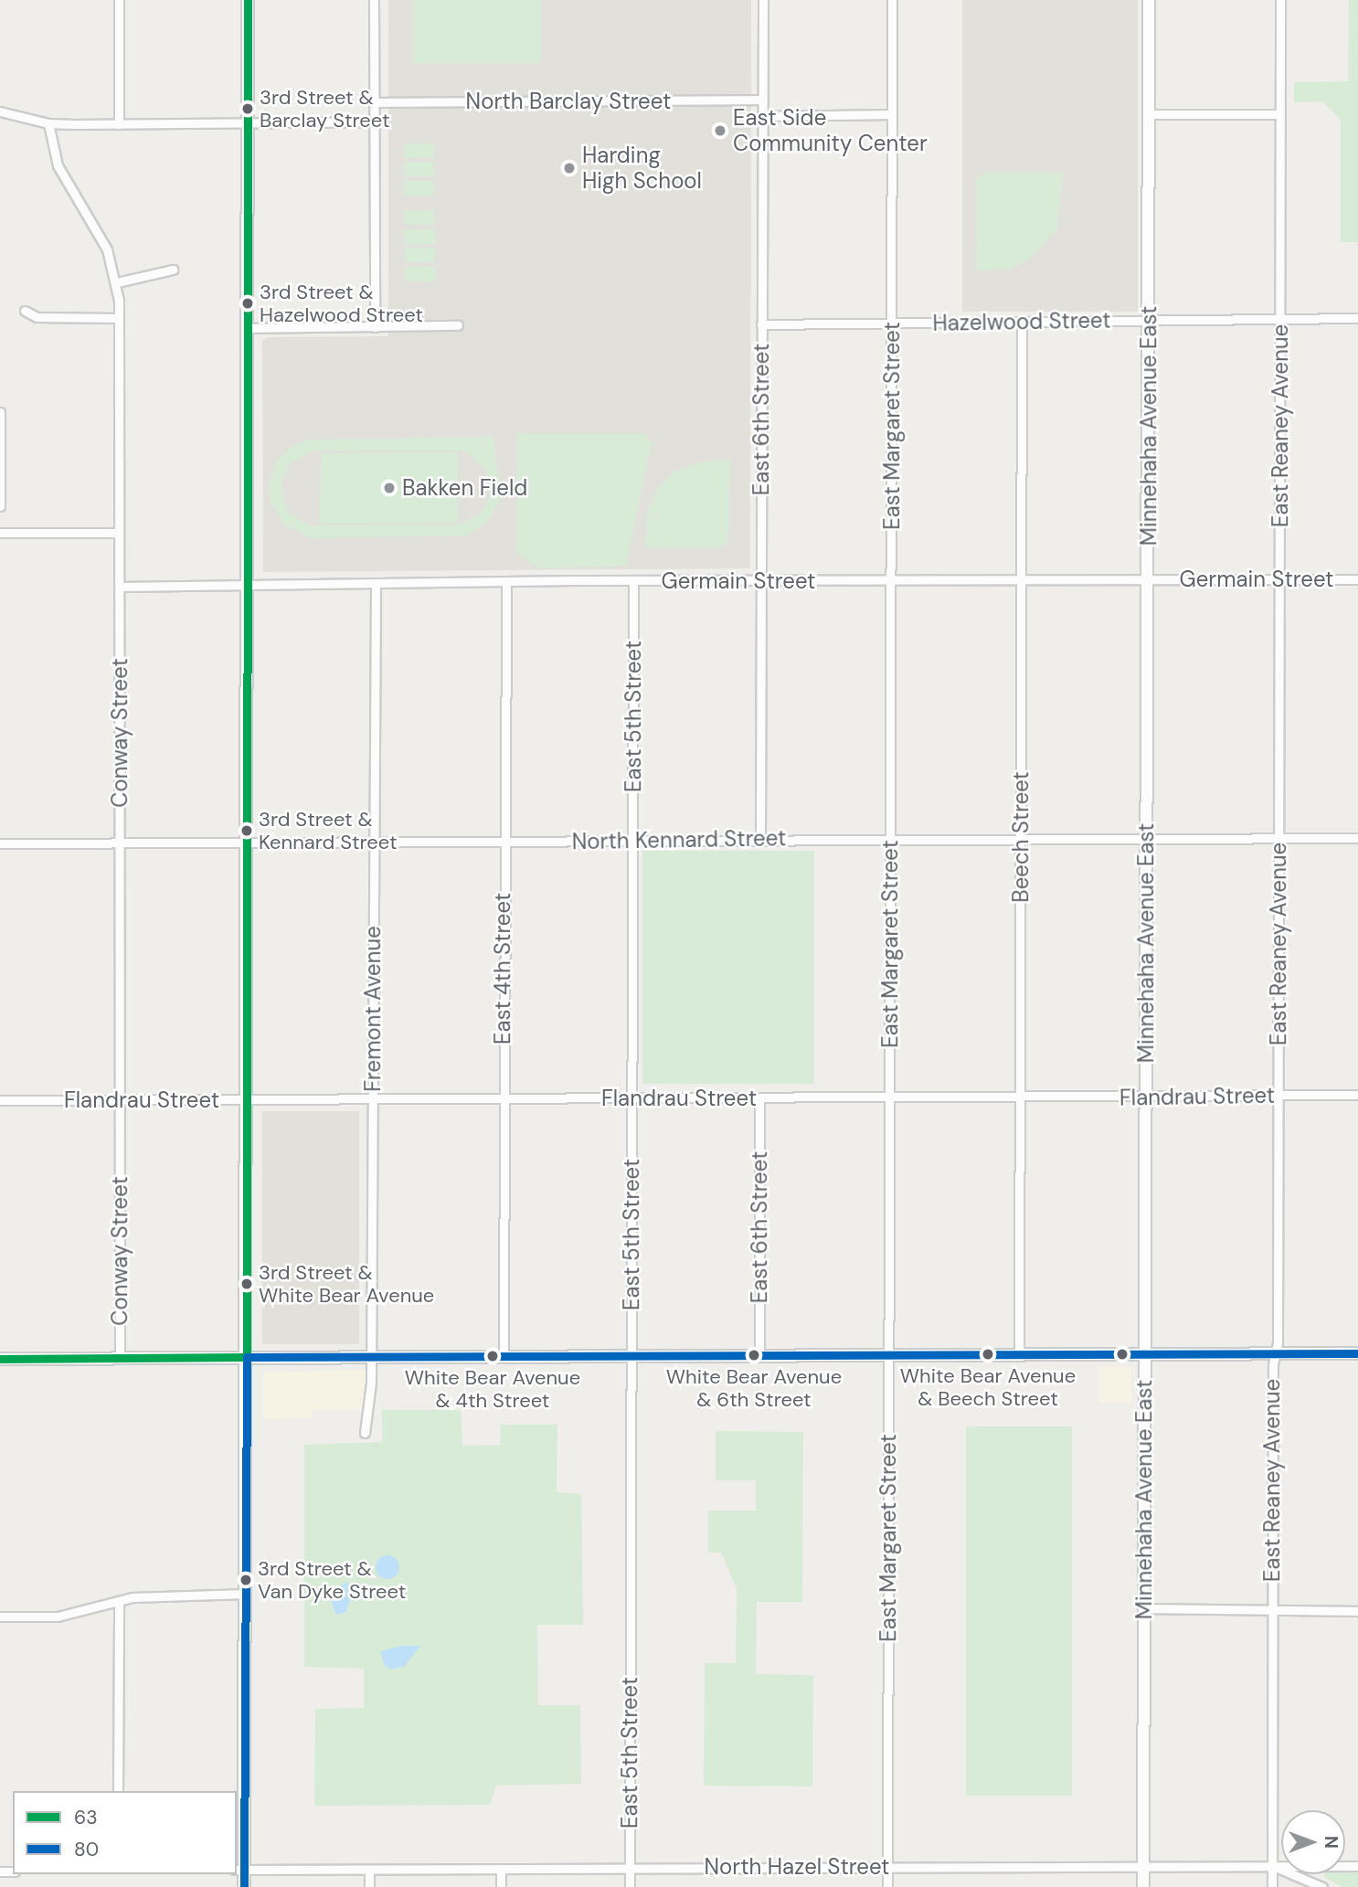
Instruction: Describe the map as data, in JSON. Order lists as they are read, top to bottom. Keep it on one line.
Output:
{"streets":{"main road":["Minnehaha Avenue East"],"street":["North Barclay Street","Hazelwood Street","East 6th Street","East Margaret Street","East Reaney Avenue","Germain Street","East 5th Street","Conway Street","Beech Street","North Kennard Street","East 4th Street","Fremont Avenue","Flandrau Street","North Hazel Street"]},"crossings":[["North Barclay Street","East 6th Street"],["Hazelwood Street","East 6th Street"],["Hazelwood Street","East Margaret Street"],["Hazelwood Street","Minnehaha Avenue East"],["Hazelwood Street","East Reaney Avenue"],["Hazelwood Street","Beech Street"],["East 6th Street","Germain Street"],["East 6th Street","North Kennard Street"],["East 6th Street","Flandrau Street"],["East Margaret Street","Germain Street"],["East Margaret Street","North Kennard Street"],["East Margaret Street","Flandrau Street"],["East Margaret Street","North Hazel Street"],["Minnehaha Avenue East","Germain Street"],["Minnehaha Avenue East","North Kennard Street"],["Minnehaha Avenue East","Flandrau Street"],["Minnehaha Avenue East","North Hazel Street"],["East Reaney Avenue","Germain Street"],["East Reaney Avenue","North Kennard Street"],["East Reaney Avenue","Flandrau Street"],["East Reaney Avenue","North Hazel Street"],["Germain Street","East 5th Street"],["Germain Street","Conway Street"],["Germain Street","Beech Street"],["Germain Street","East 4th Street"],["Germain Street","Fremont Avenue"],["East 5th Street","North Kennard Street"],["East 5th Street","Flandrau Street"],["East 5th Street","North Hazel Street"],["Conway Street","North Kennard Street"],["Conway Street","Flandrau Street"],["Beech Street","North Kennard Street"],["Beech Street","Flandrau Street"],["North Kennard Street","East 4th Street"],["North Kennard Street","Fremont Avenue"],["East 4th Street","Flandrau Street"],["Fremont Avenue","Flandrau Street"]],"places":["3rd Street & Barclay Street","East Side Community Center","Harding High School","3rd Street & Hazelwood Street","Bakken Field","3rd Street & Kennard Street","3rd Street & White Bear Avenue","White Bear Avenue & Beech Street","White Bear Avenue & 6th Street","White Bear Avenue & 4th Street","3rd Street & Van Dyke Street"],"lines":["transit line 63","transit line 80"],"legend":["63","80"],"north":"right"}
